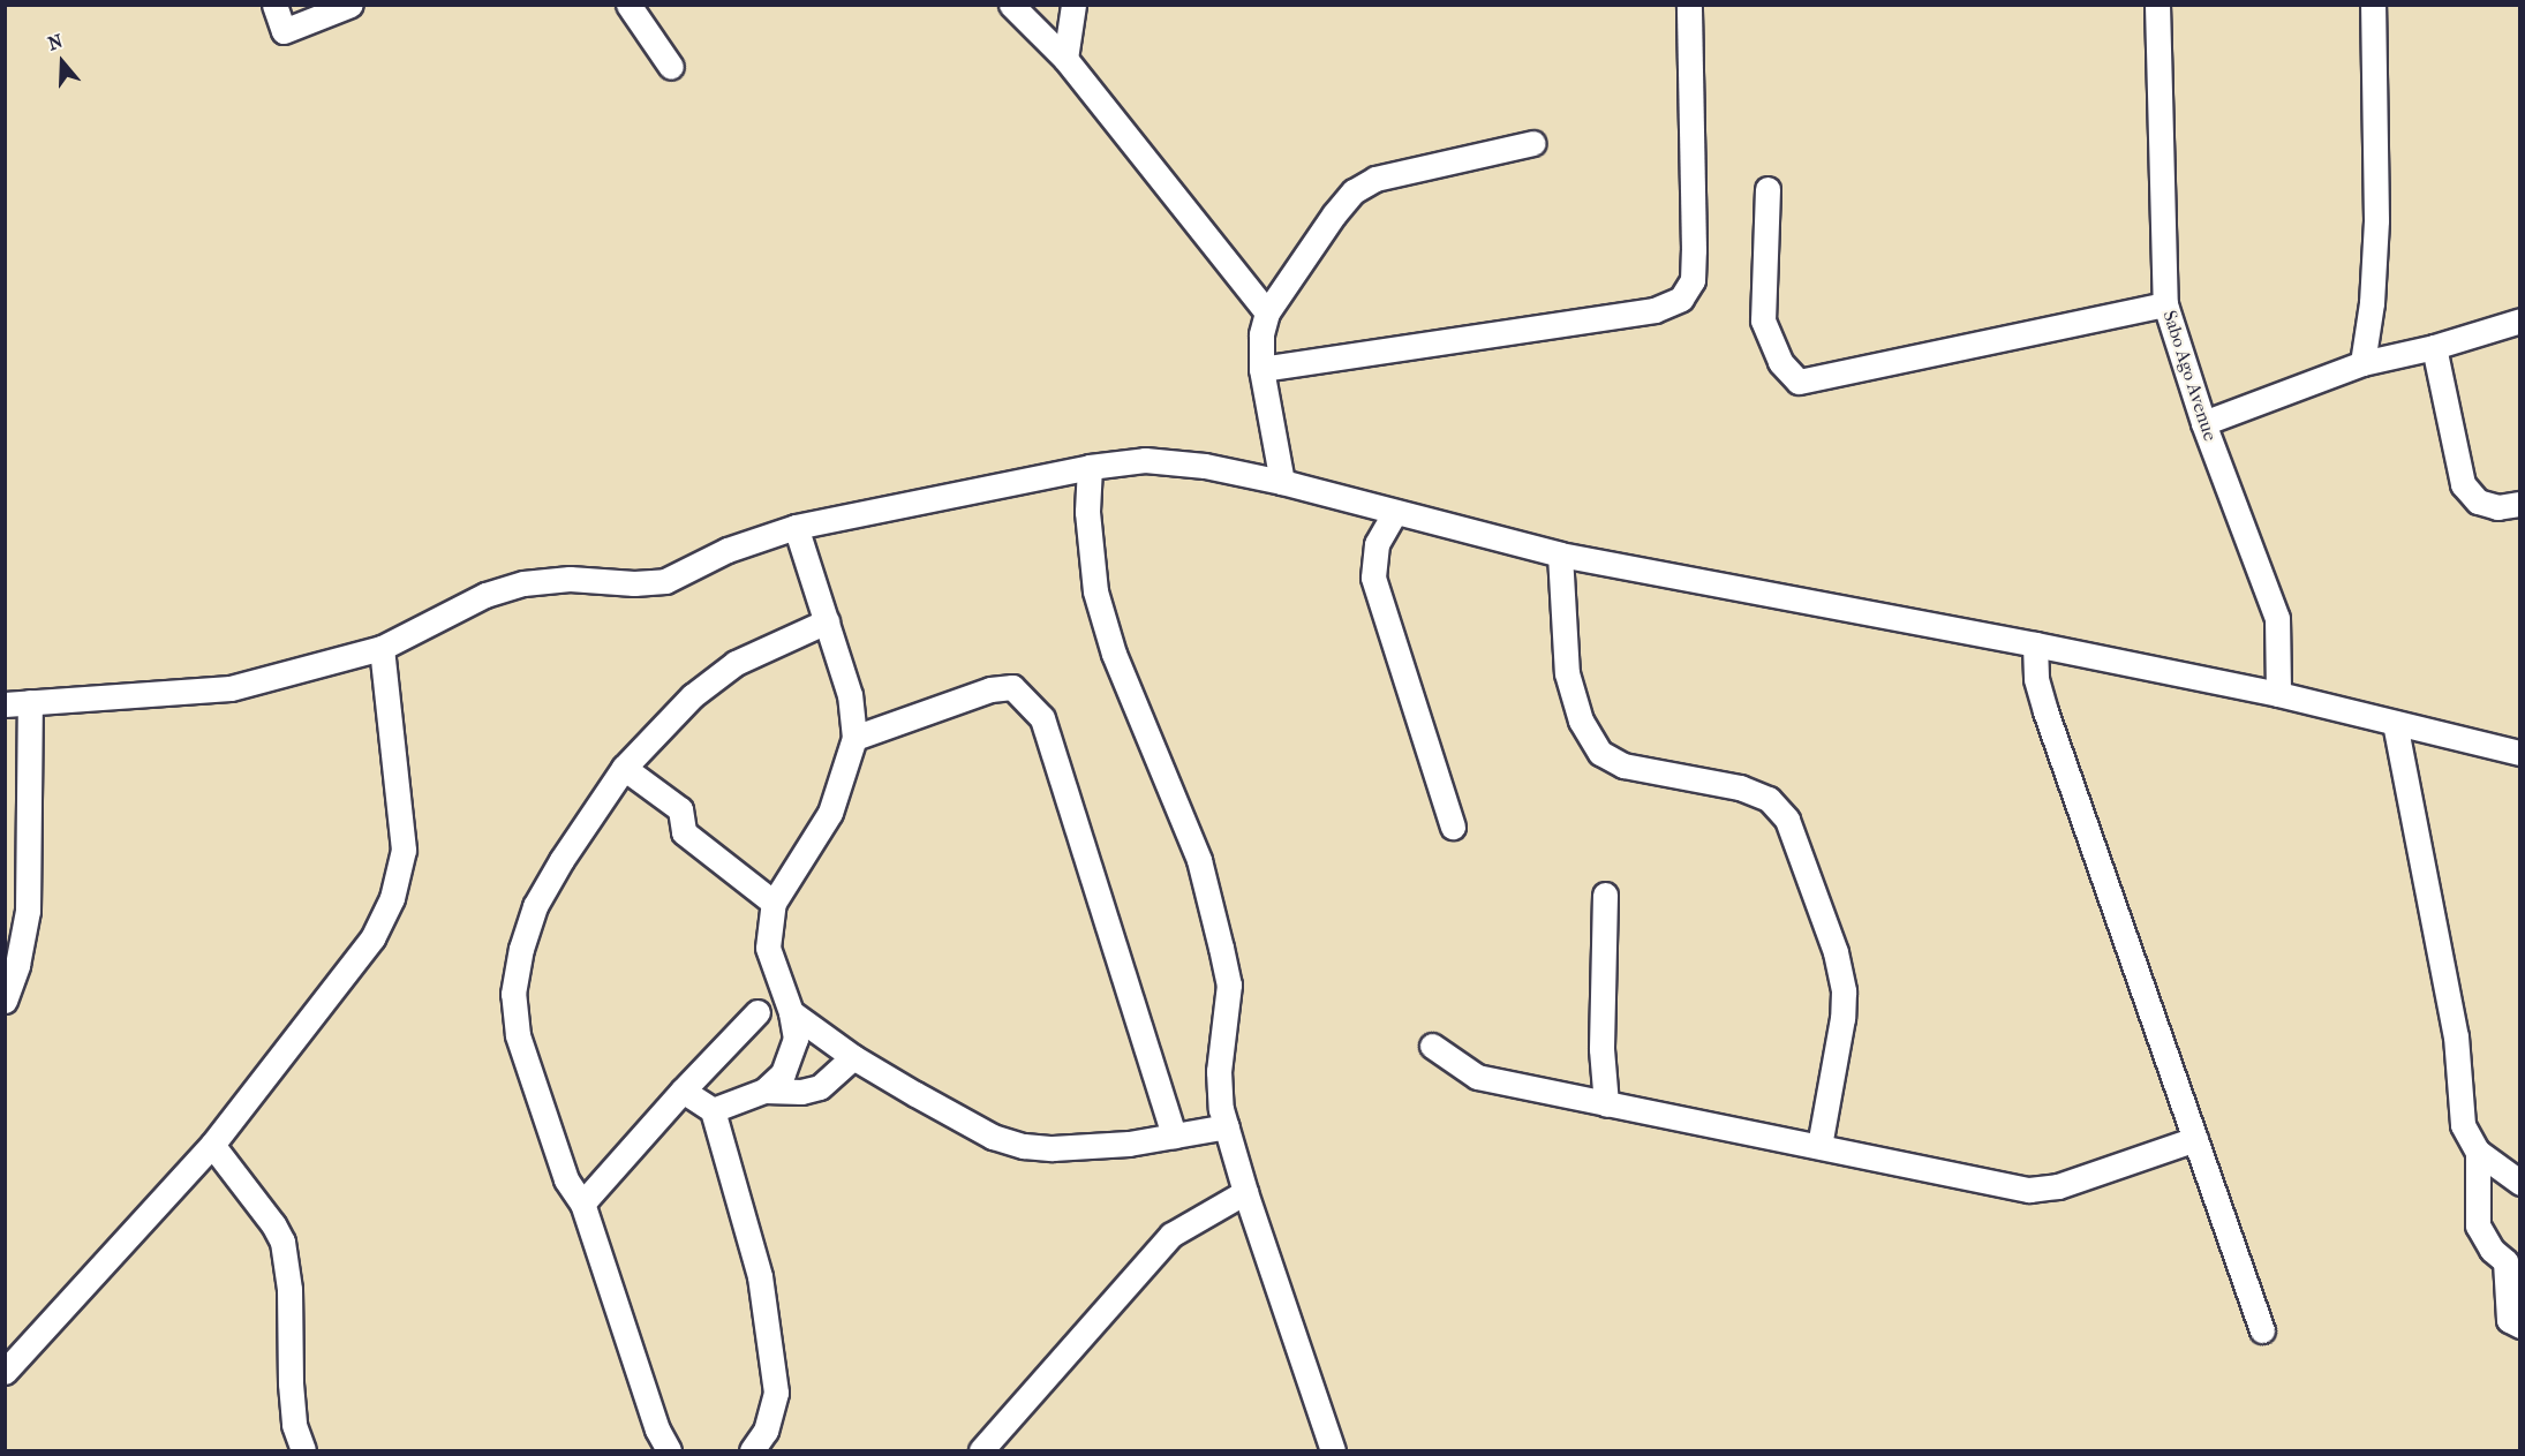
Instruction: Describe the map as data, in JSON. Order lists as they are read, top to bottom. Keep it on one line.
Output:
{"streets":{"street":["Sabo Ago Avenue"]},"north":"top"}
